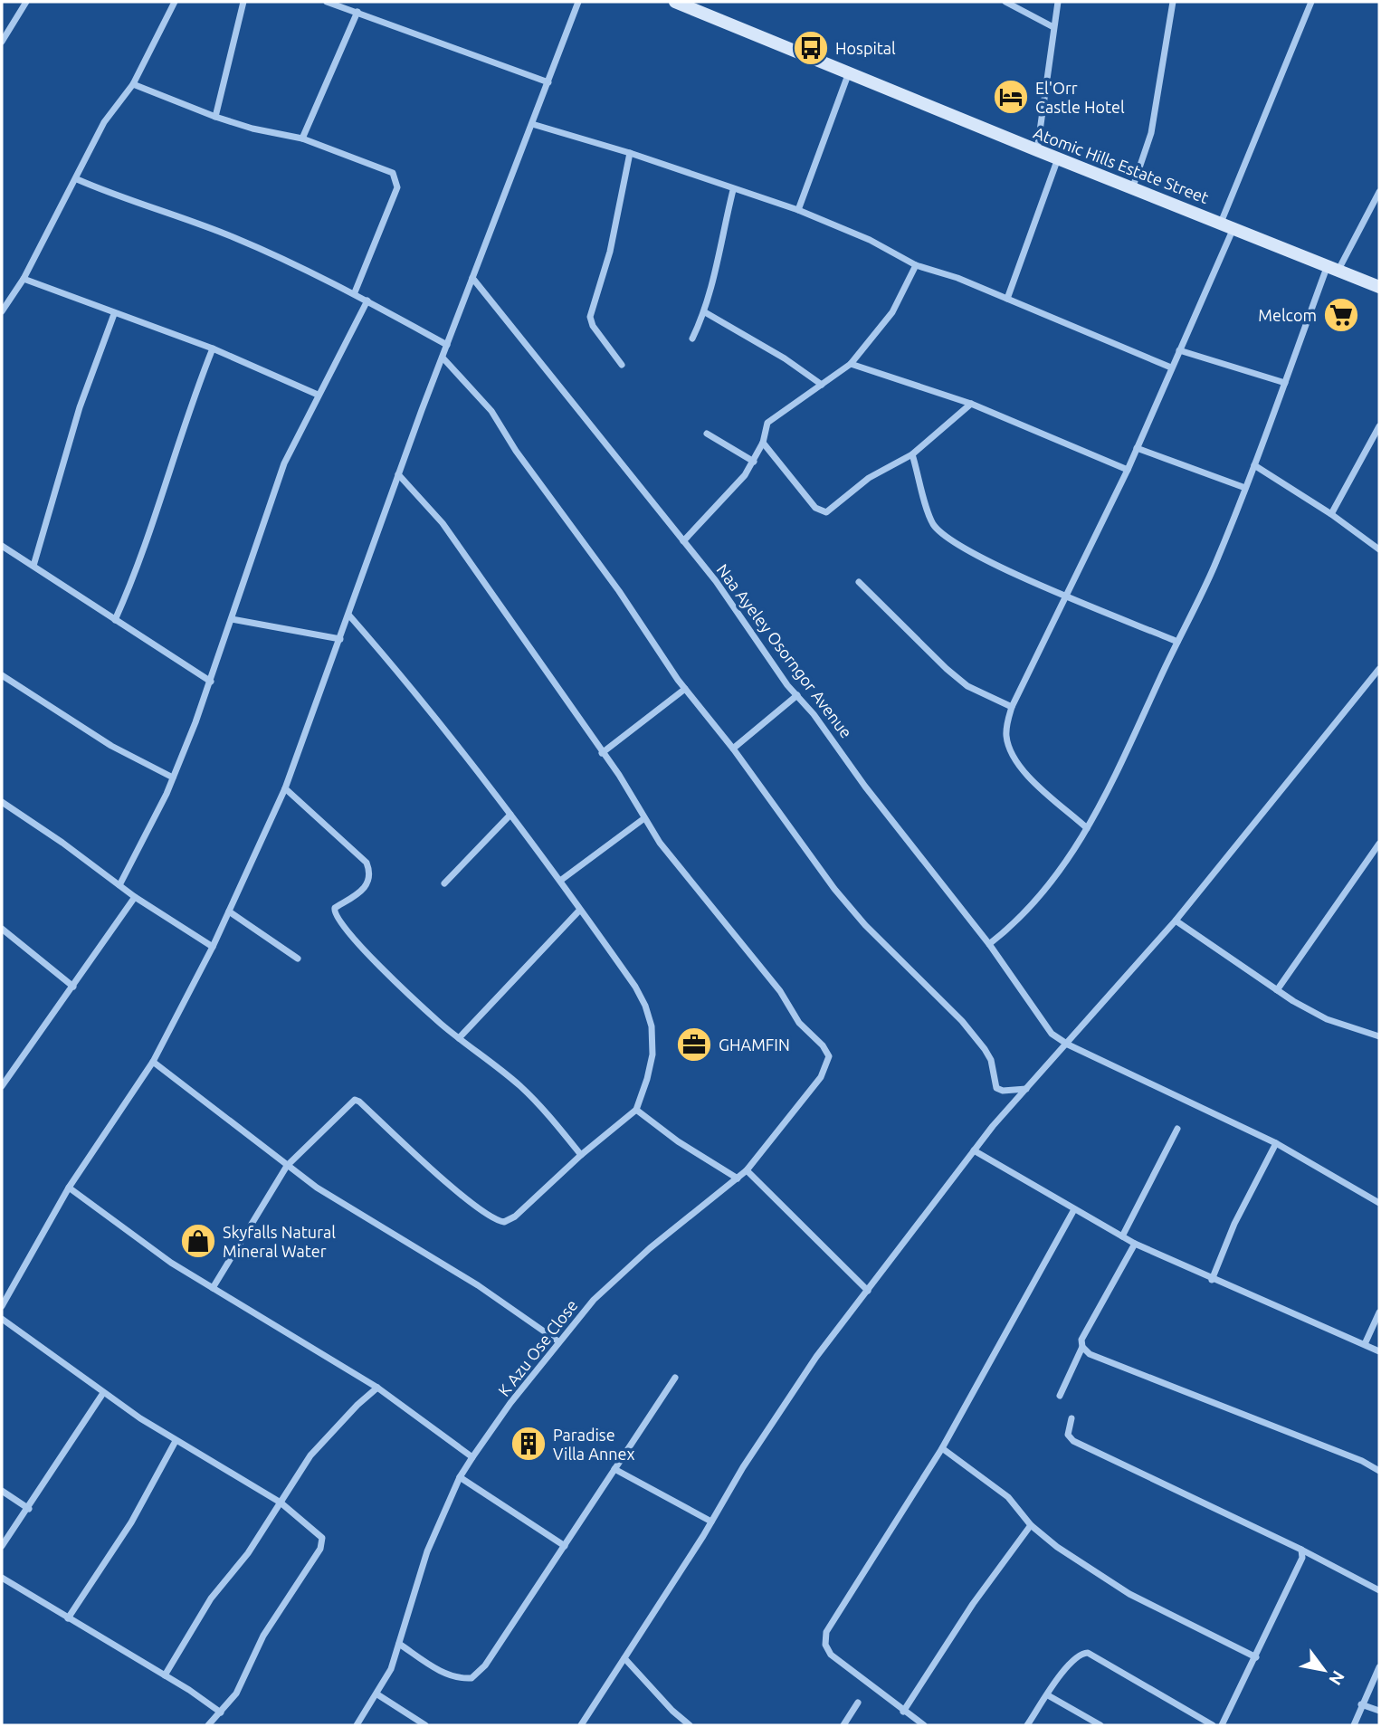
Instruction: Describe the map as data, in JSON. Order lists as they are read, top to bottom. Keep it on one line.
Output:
{"streets":{"street":["Atomic Hills Estate Street","Naa Ayeley Osorngor Avenue","K Azu Ose Close"]},"places":{"bus stop":["Hospital"],"hotel":["El'Orr Castle Hotel"],"supermarket":["Melcom"],"office":["GHAMFIN"],"shop":["Skyfalls Natural Mineral Water"],"building":["Paradise Villa Annex"]},"north":"bottom right"}
